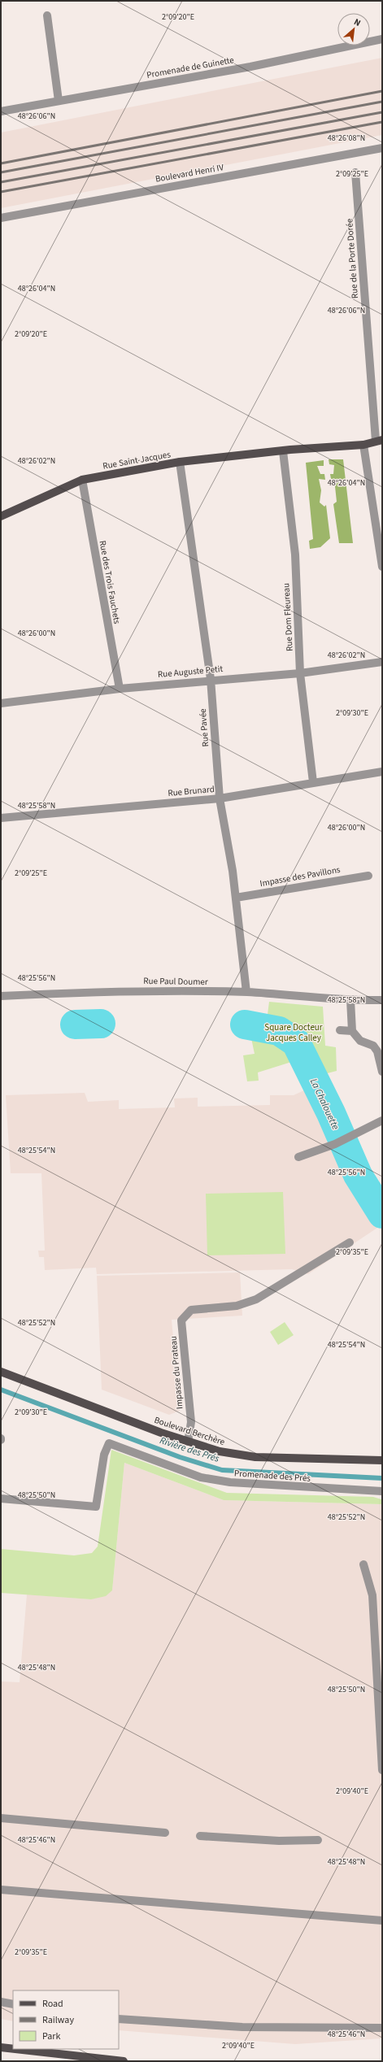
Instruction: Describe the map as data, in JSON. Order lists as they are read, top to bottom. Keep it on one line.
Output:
{"streets":{"main road":["Rue Saint-Jacques","Boulevard Berchère"],"street":["Promenade de Guinette","Boulevard Henri IV","Rue de la Porte Dorée","Rue des Trois Fauchets","Rue Dom Fleureau","Rue Auguste Petit","Rue Pavée","Rue Brunard","Impasse des Pavillons","Rue Paul Doumer","Impasse du Prateau","Promenade des Prés"]},"crossings":[["Rue de la Porte Dorée","Rue Saint-Jacques"],["Rue Saint-Jacques","Rue des Trois Fauchets"],["Rue Saint-Jacques","Rue Dom Fleureau"],["Rue Saint-Jacques","Rue Pavée"],["Rue des Trois Fauchets","Rue Auguste Petit"],["Rue Dom Fleureau","Rue Auguste Petit"],["Rue Dom Fleureau","Rue Brunard"],["Rue Auguste Petit","Rue Pavée"],["Rue Pavée","Rue Brunard"],["Rue Pavée","Impasse des Pavillons"],["Rue Pavée","Rue Paul Doumer"],["Impasse du Prateau","Boulevard Berchère"]],"water":["La Chalouette","Rivière des Prés"],"parks":["Square Docteur Jacques Calley"],"legend":["Road","Railway","Park"],"north":"top right","coordinates":["2°09'20\"E","48°26'06\"N","48°26'08\"N","2°09'25\"E","48°26'04\"N","48°26'02\"N","48°26'00\"N","2°09'30\"E","48°25'58\"N","48°25'56\"N","48°25'54\"N","2°09'35\"E","48°25'52\"N","48°25'50\"N","48°25'48\"N","2°09'40\"E","48°25'46\"N"]}
